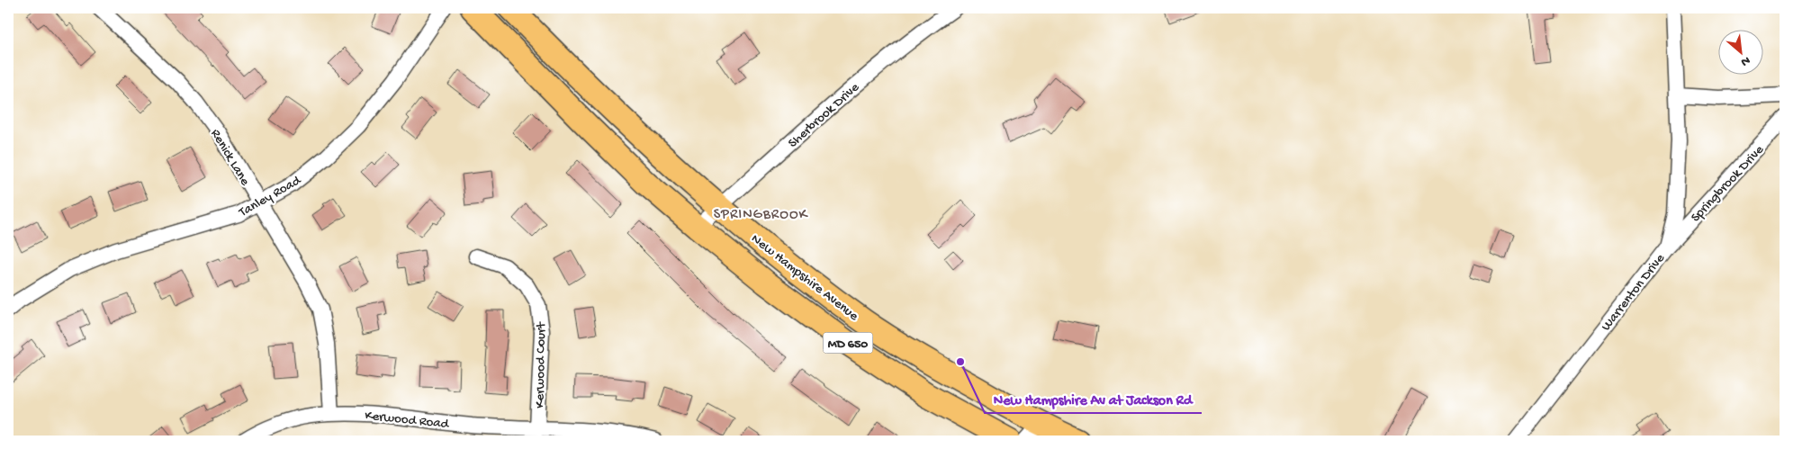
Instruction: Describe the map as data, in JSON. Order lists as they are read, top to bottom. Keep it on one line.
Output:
{"streets":{"main road":["New Hampshire Avenue","MD 650"],"street":["Sherbrook Drive","Renick Lane","Springbrook Drive","Tanley Road","Warrenton Drive","Kerwood Court","Kerwood Road"]},"crossings":[["Sherbrook Drive","New Hampshire Avenue"],["Renick Lane","Tanley Road"],["Renick Lane","Kerwood Road"],["Springbrook Drive","Warrenton Drive"],["Kerwood Court","Kerwood Road"]],"districts":["SPRINGBROOK"],"places":["New Hampshire Av at Jackson Rd"],"north":"bottom right"}
